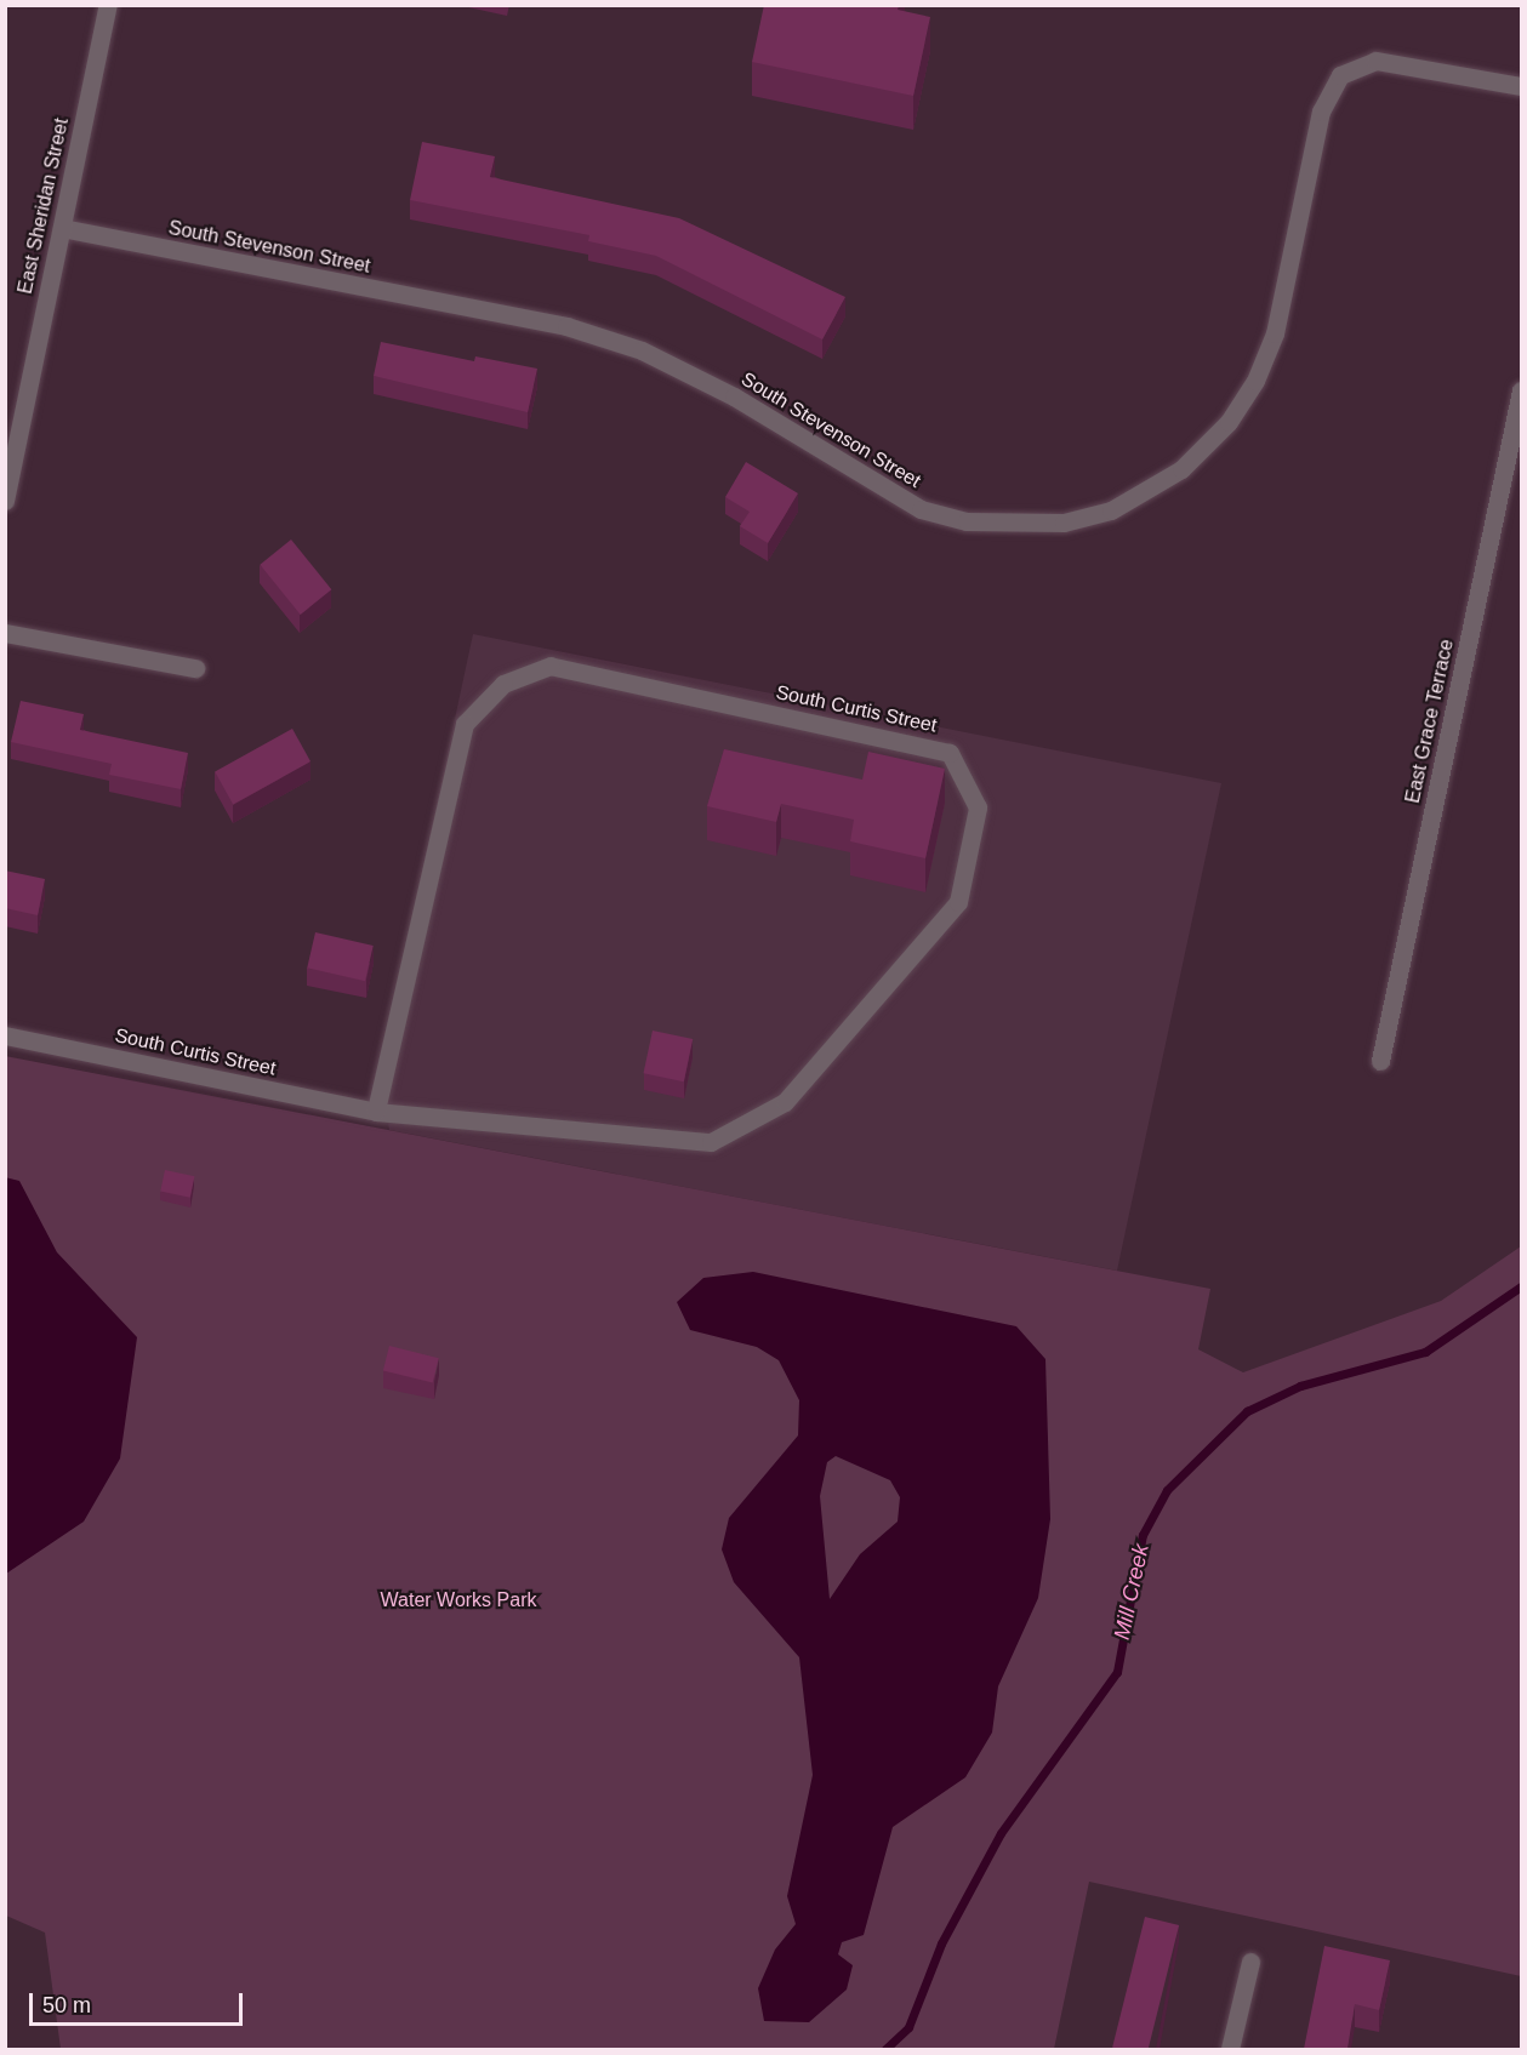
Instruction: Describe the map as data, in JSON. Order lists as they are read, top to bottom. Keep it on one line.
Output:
{"streets":{"street":["East Sheridan Street","South Stevenson Street","South Curtis Street","East Grace Terrace"]},"crossings":[["East Sheridan Street","South Stevenson Street"]],"water":["Mill Creek"],"parks":["Water Works Park"],"scale_bar":"50 m"}
